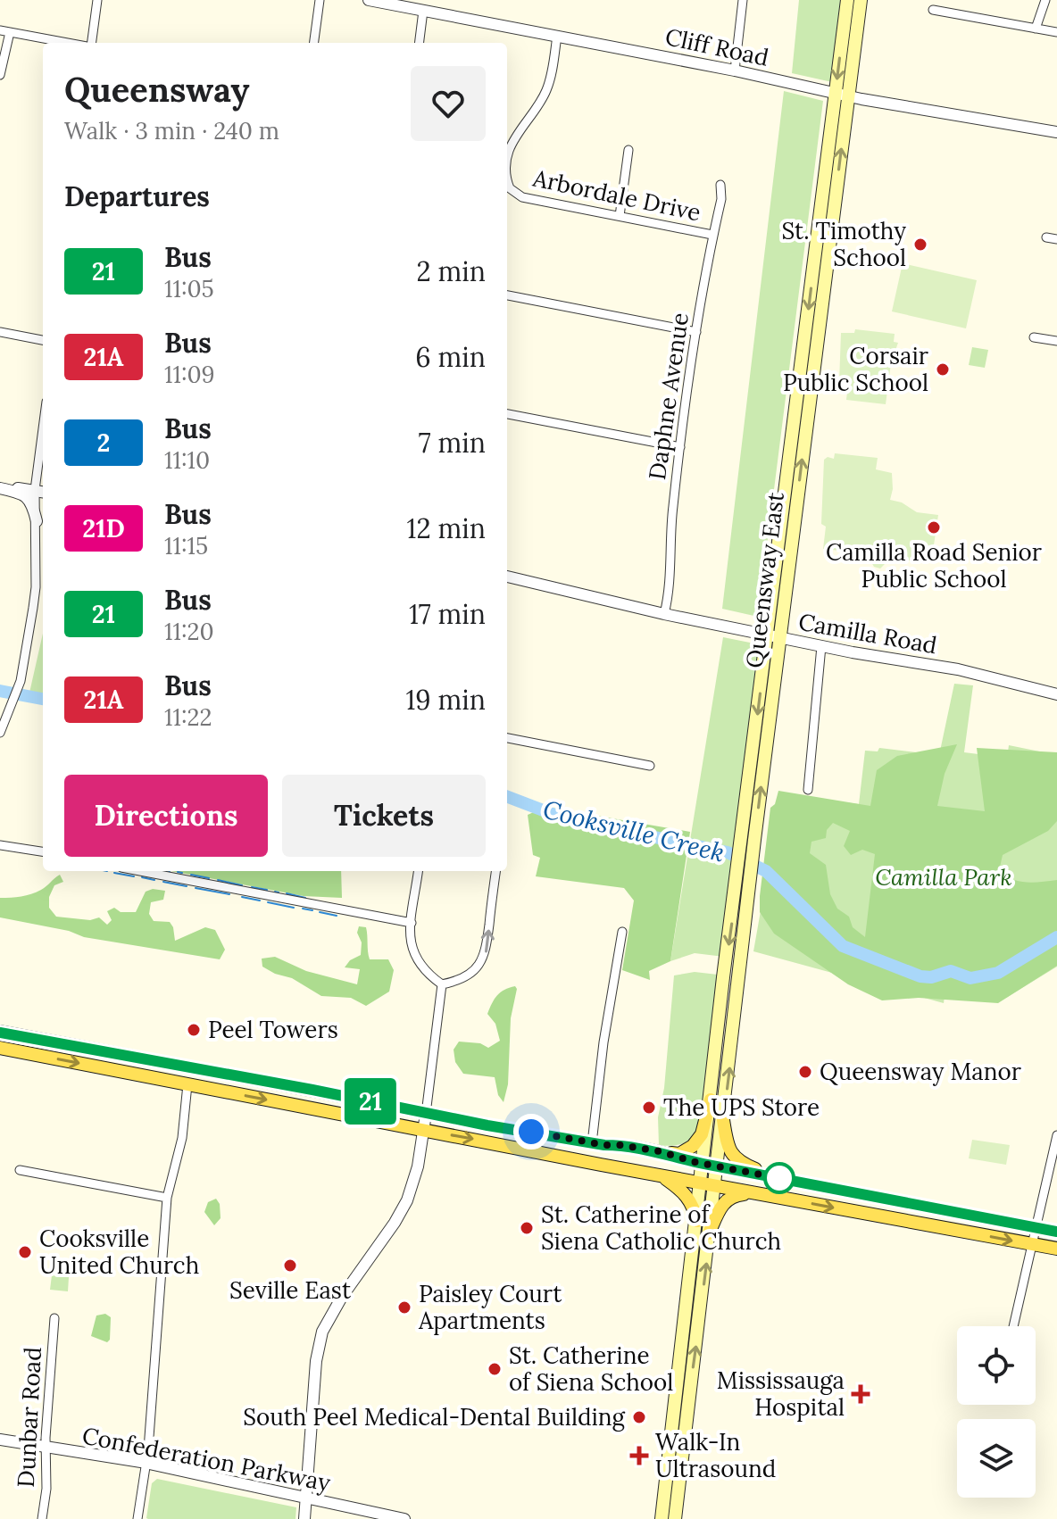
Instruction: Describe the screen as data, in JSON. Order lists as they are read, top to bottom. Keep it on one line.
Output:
{"streets":{"main road":["Queensway East"],"street":["Cliff Road","Arbordale Drive","Daphne Avenue","Camilla Road","Dunbar Road","Confederation Parkway"]},"crossings":[["Cliff Road","Arbordale Drive"],["Cliff Road","Queensway East"],["Arbordale Drive","Daphne Avenue"],["Daphne Avenue","Camilla Road"],["Queensway East","Camilla Road"],["Dunbar Road","Confederation Parkway"]],"water":["Cooksville Creek"],"parks":["Camilla Park"],"places":{"other":["St. Timothy School","Corsair Public School","Camilla Road Senior Public School","Peel Towers","Queensway Manor","The UPS Store","St. Catherine of Siena Catholic Church","Cooksville United Church","Seville East","Paisley Court Apartments","St. Catherine of Siena School","South Peel Medical-Dental Building"],"health":["Mississauga Hospital","Walk-In Ultrasound"]},"lines":["bus line 21"],"page":{"on_map":"21","heading":[["Queensway","Walk · 3 min · 240 m"],"Departures"],"list":[{"mark":"21","name":"Bus","note":"11:05","value":"2 min"},{"mark":"21A","name":"Bus","note":"11:09","value":"6 min"},{"mark":"2","name":"Bus","note":"11:10","value":"7 min"},{"mark":"21D","name":"Bus","note":"11:15","value":"12 min"},{"mark":"21","name":"Bus","note":"11:20","value":"17 min"},{"mark":"21A","name":"Bus","note":"11:22","value":"19 min"}],"buttons":["Directions","Tickets"]}}
